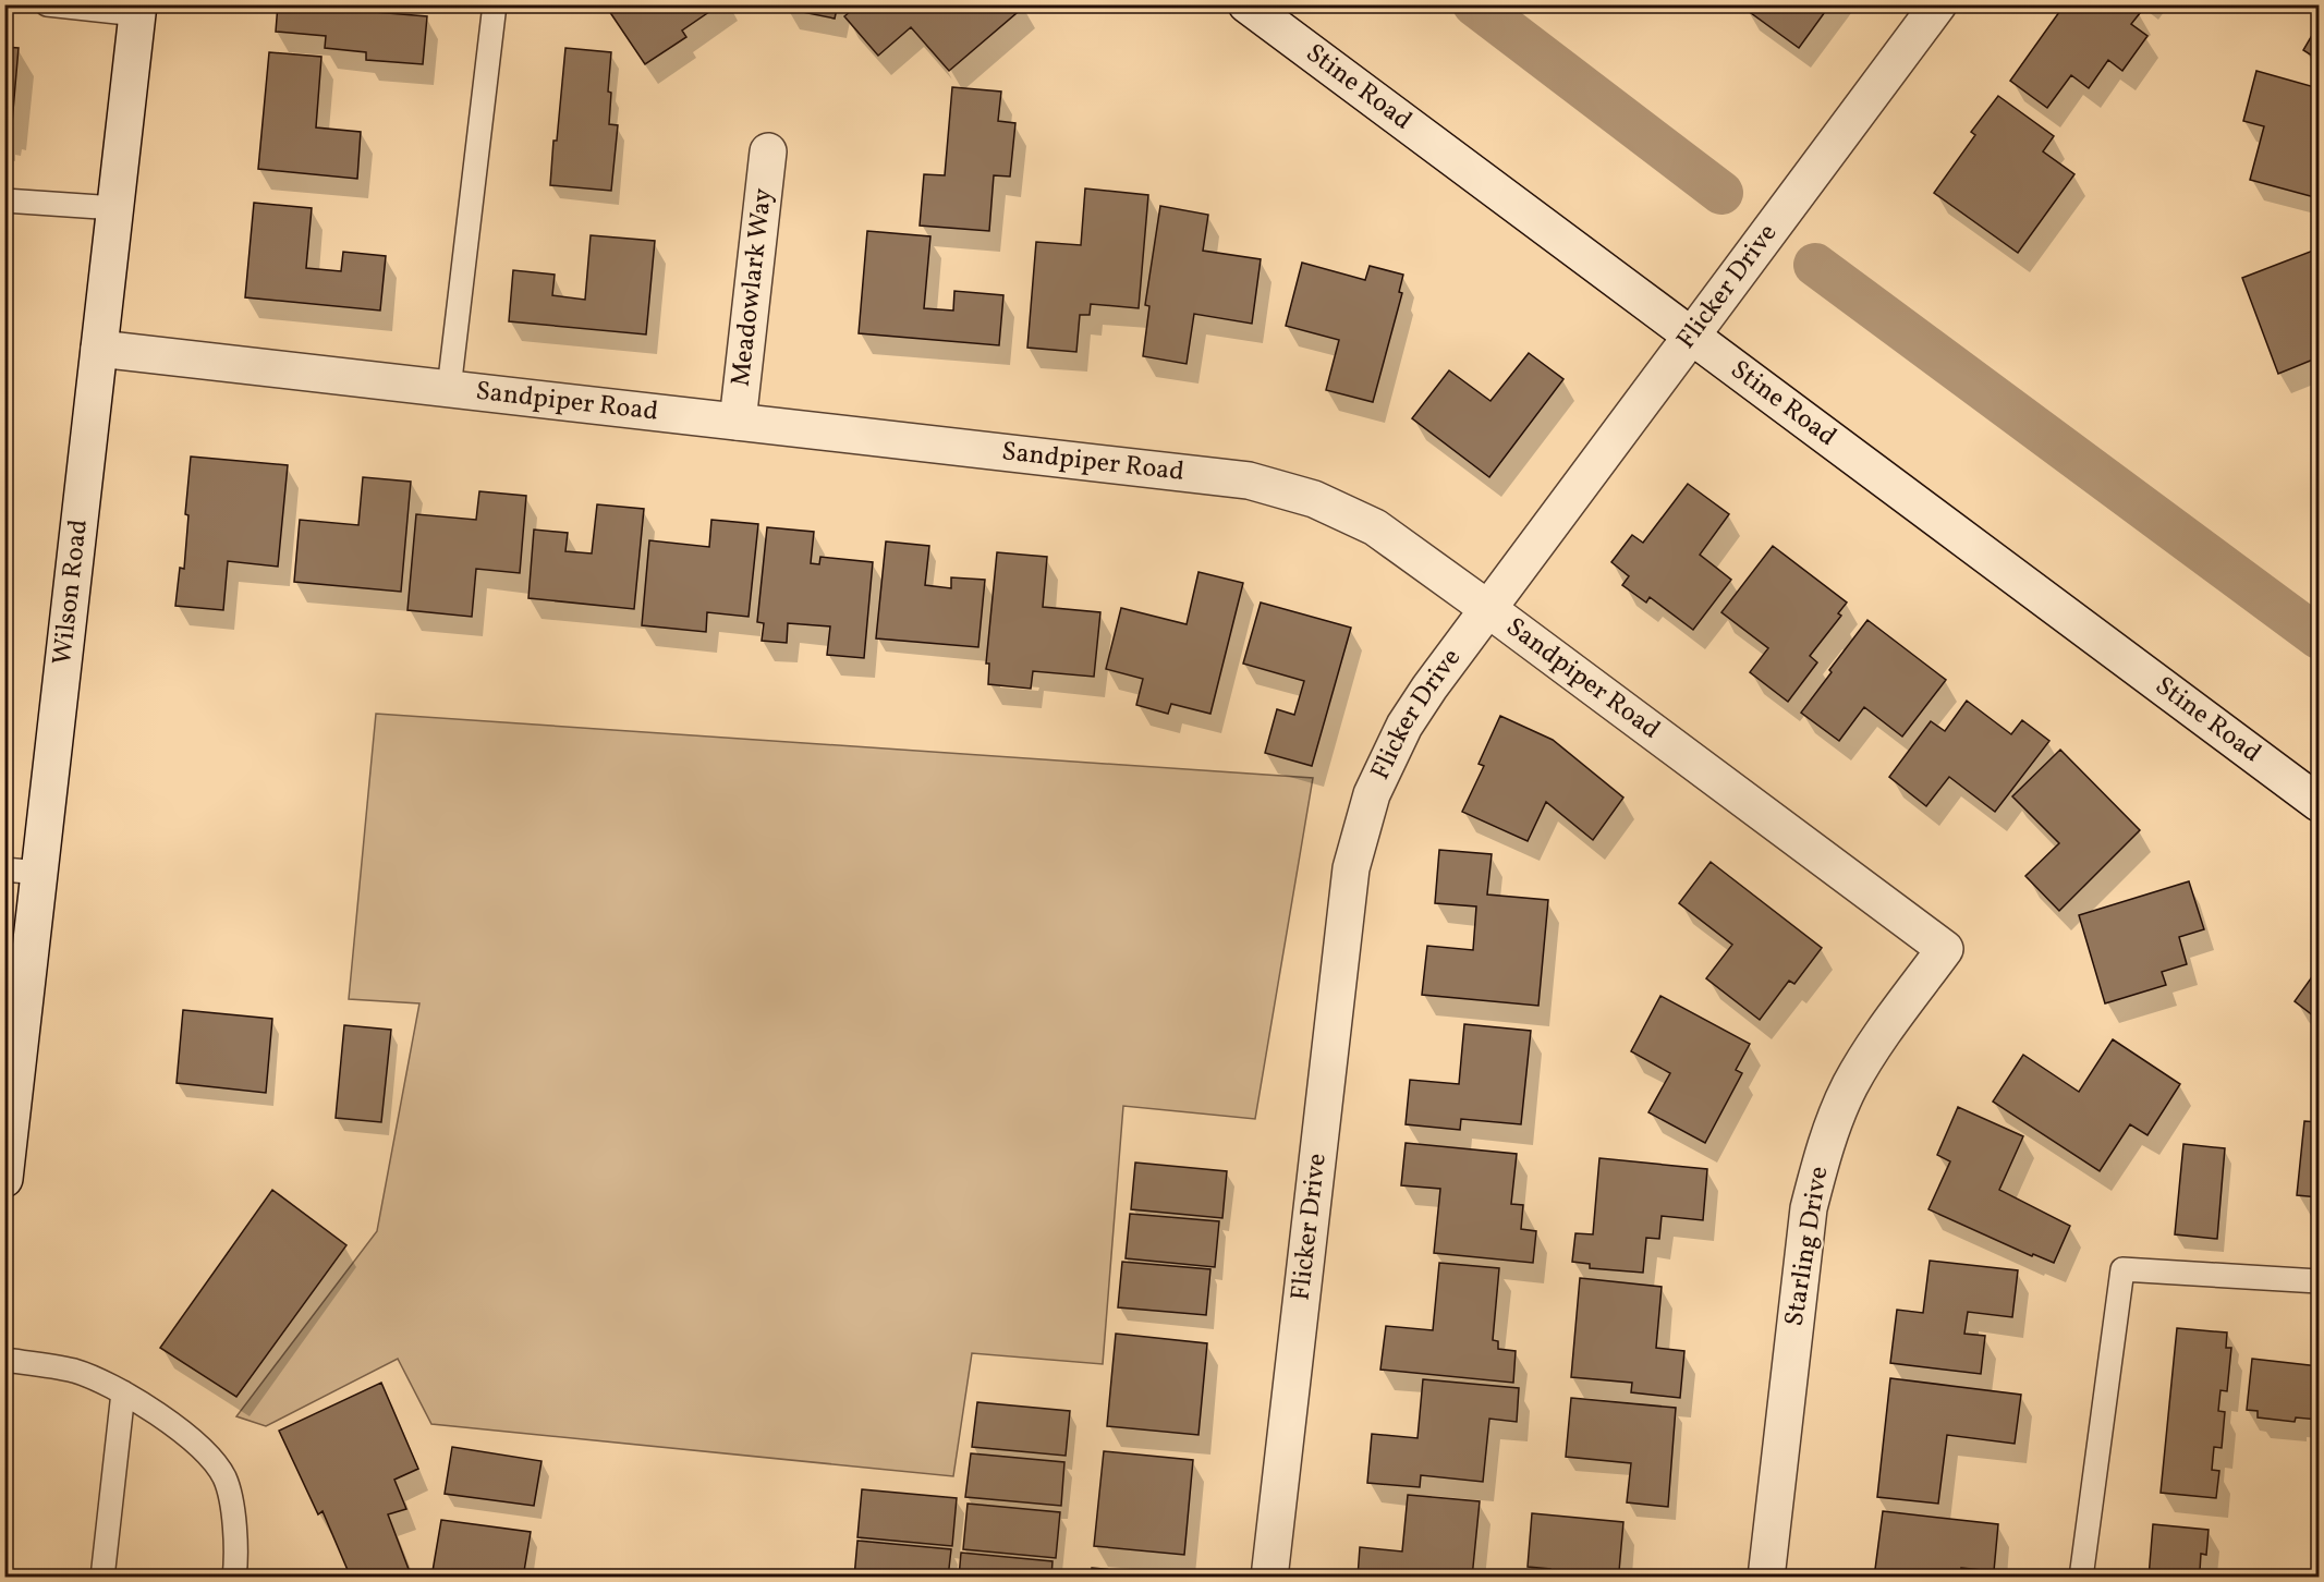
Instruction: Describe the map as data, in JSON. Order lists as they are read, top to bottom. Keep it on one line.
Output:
{"streets":{"street":["Stine Road","Meadowlark Way","Flicker Drive","Sandpiper Road","Wilson Road","Starling Drive"]},"crossings":[["Stine Road","Flicker Drive"],["Meadowlark Way","Sandpiper Road"],["Flicker Drive","Sandpiper Road"],["Sandpiper Road","Wilson Road"],["Sandpiper Road","Starling Drive"]]}
